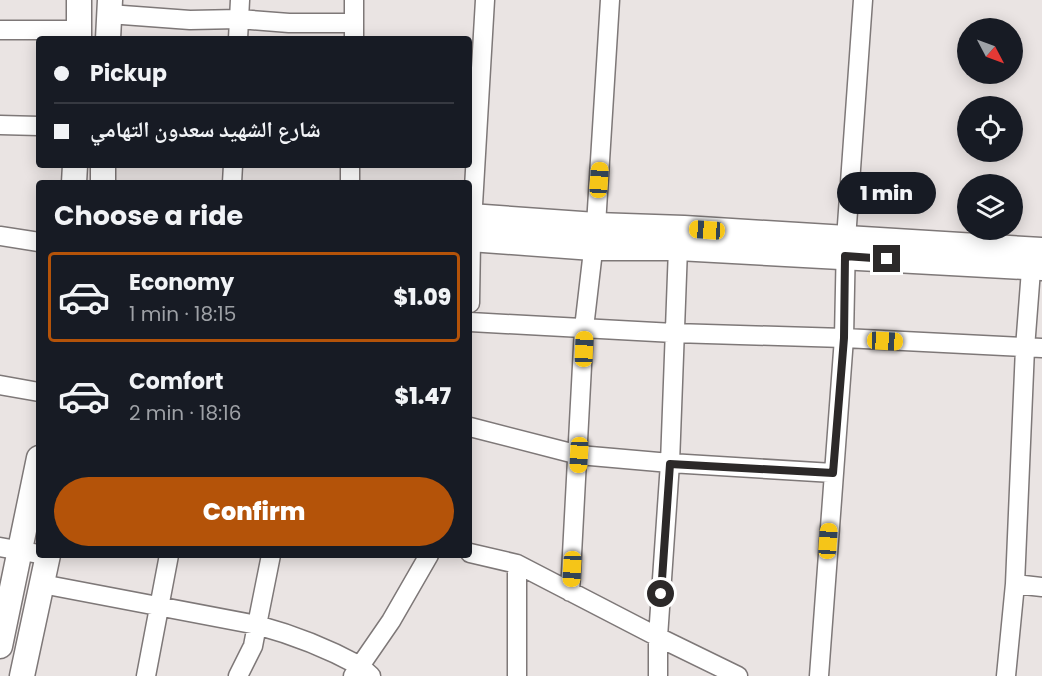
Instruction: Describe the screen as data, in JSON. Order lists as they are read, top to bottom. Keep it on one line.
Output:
{"north":"bottom right","page":{"banner":["Pickup","شارع الشهيد سعدون التهامي"],"bubble":"1 min","heading":"Choose a ride","list":[{"name":"Economy","note":"1 min · 18:15","value":"$1.09"},{"name":"Comfort","note":"2 min · 18:16","value":"$1.47"}],"buttons":"Confirm"}}
